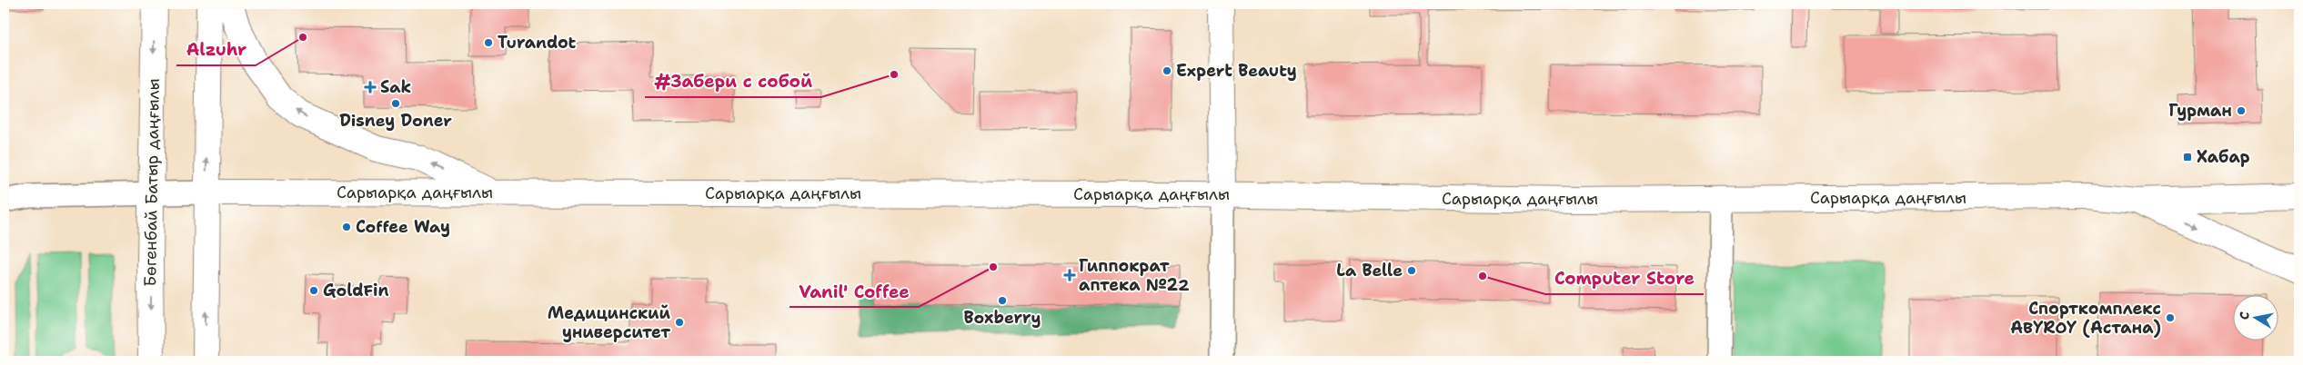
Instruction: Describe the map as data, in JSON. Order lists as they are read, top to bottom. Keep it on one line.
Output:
{"streets":{"main road":["Бөгенбай Батыр даңғылы","Сарыарқа даңғылы"]},"crossings":[["Бөгенбай Батыр даңғылы","Сарыарқа даңғылы"]],"places":{"other":["Alzuhr","Turandot","Expert Beauty","#Забери с собой","Disney Doner","Гурман","Coffee Way","Vanil' Coffee","La Belle","Computer Store","GoldFin","Boxberry","Спорткомплекс ABYROY (Астана)","Медицинский университет"],"health":["Sak","Гиппократ аптека №22"],"transit":["Хабар"]},"north":"left"}
